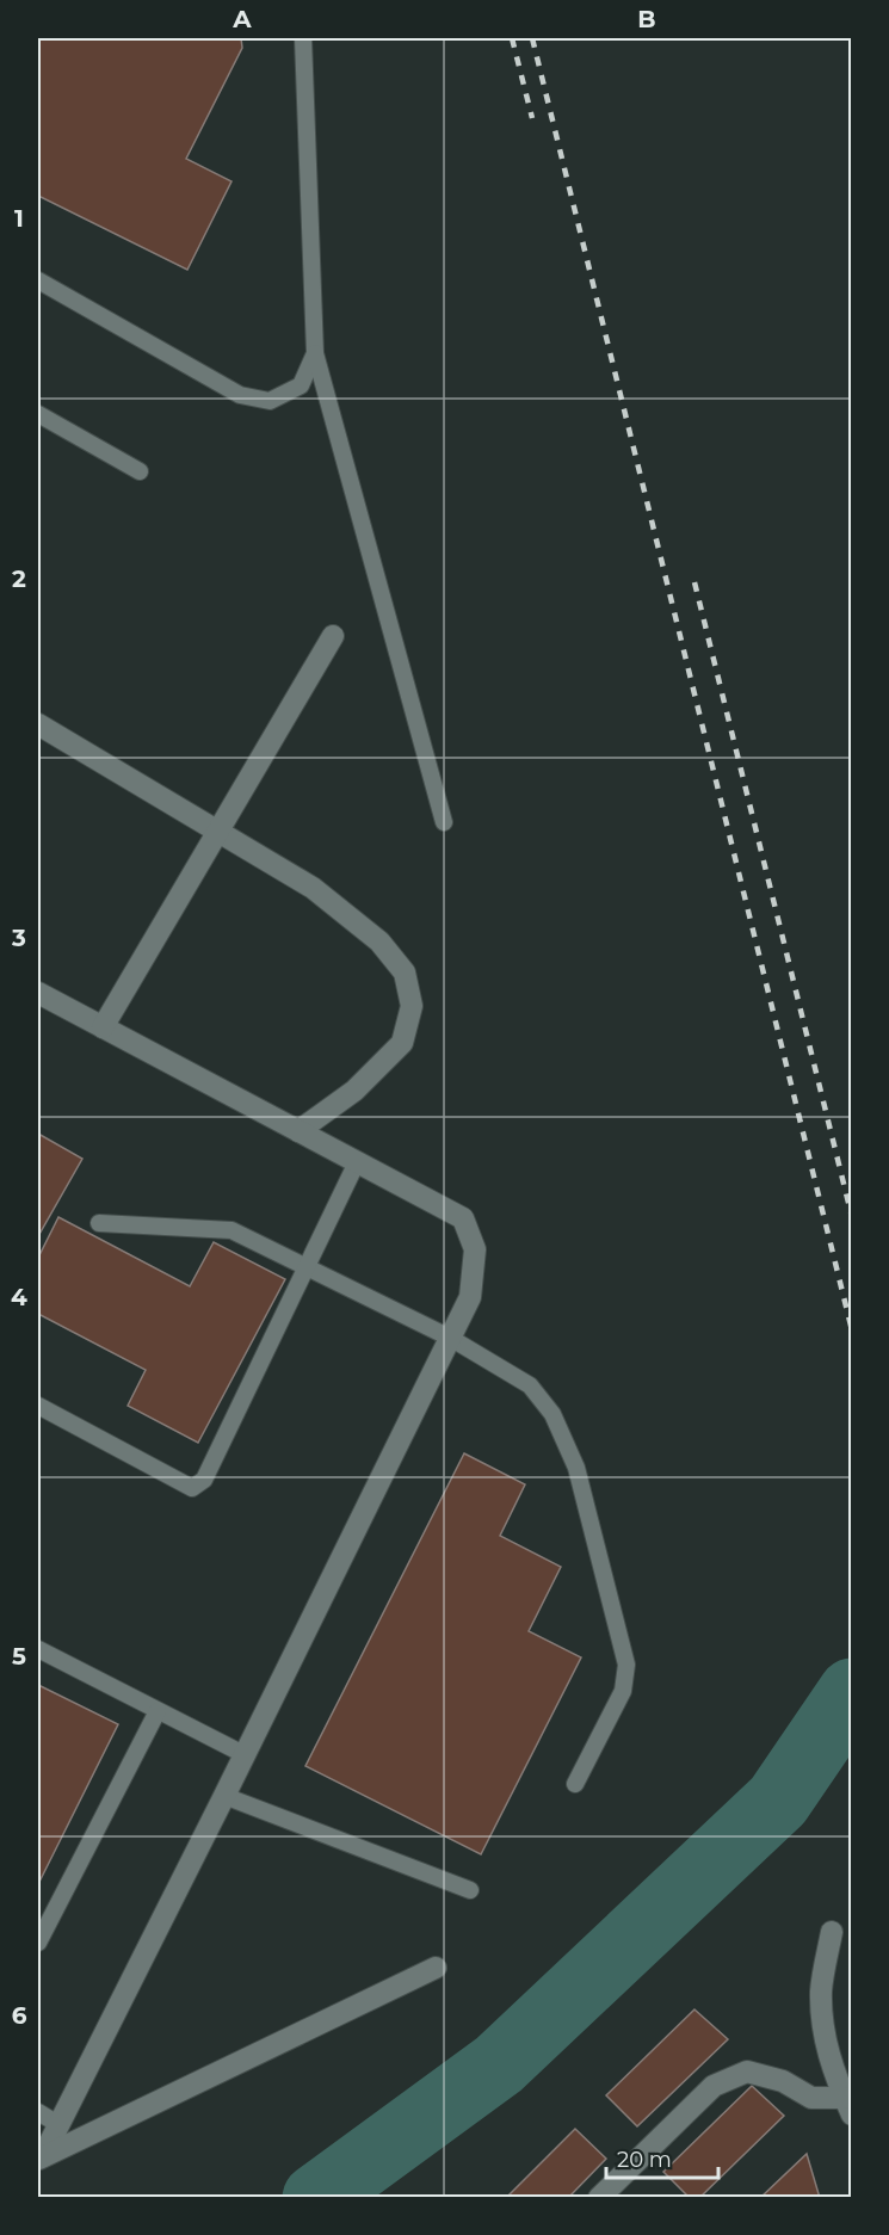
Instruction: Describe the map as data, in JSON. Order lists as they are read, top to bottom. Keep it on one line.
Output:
{"scale_bar":"20 m","grid":{"columns":["A","B"],"rows":["1","2","3","4","5","6"]}}
